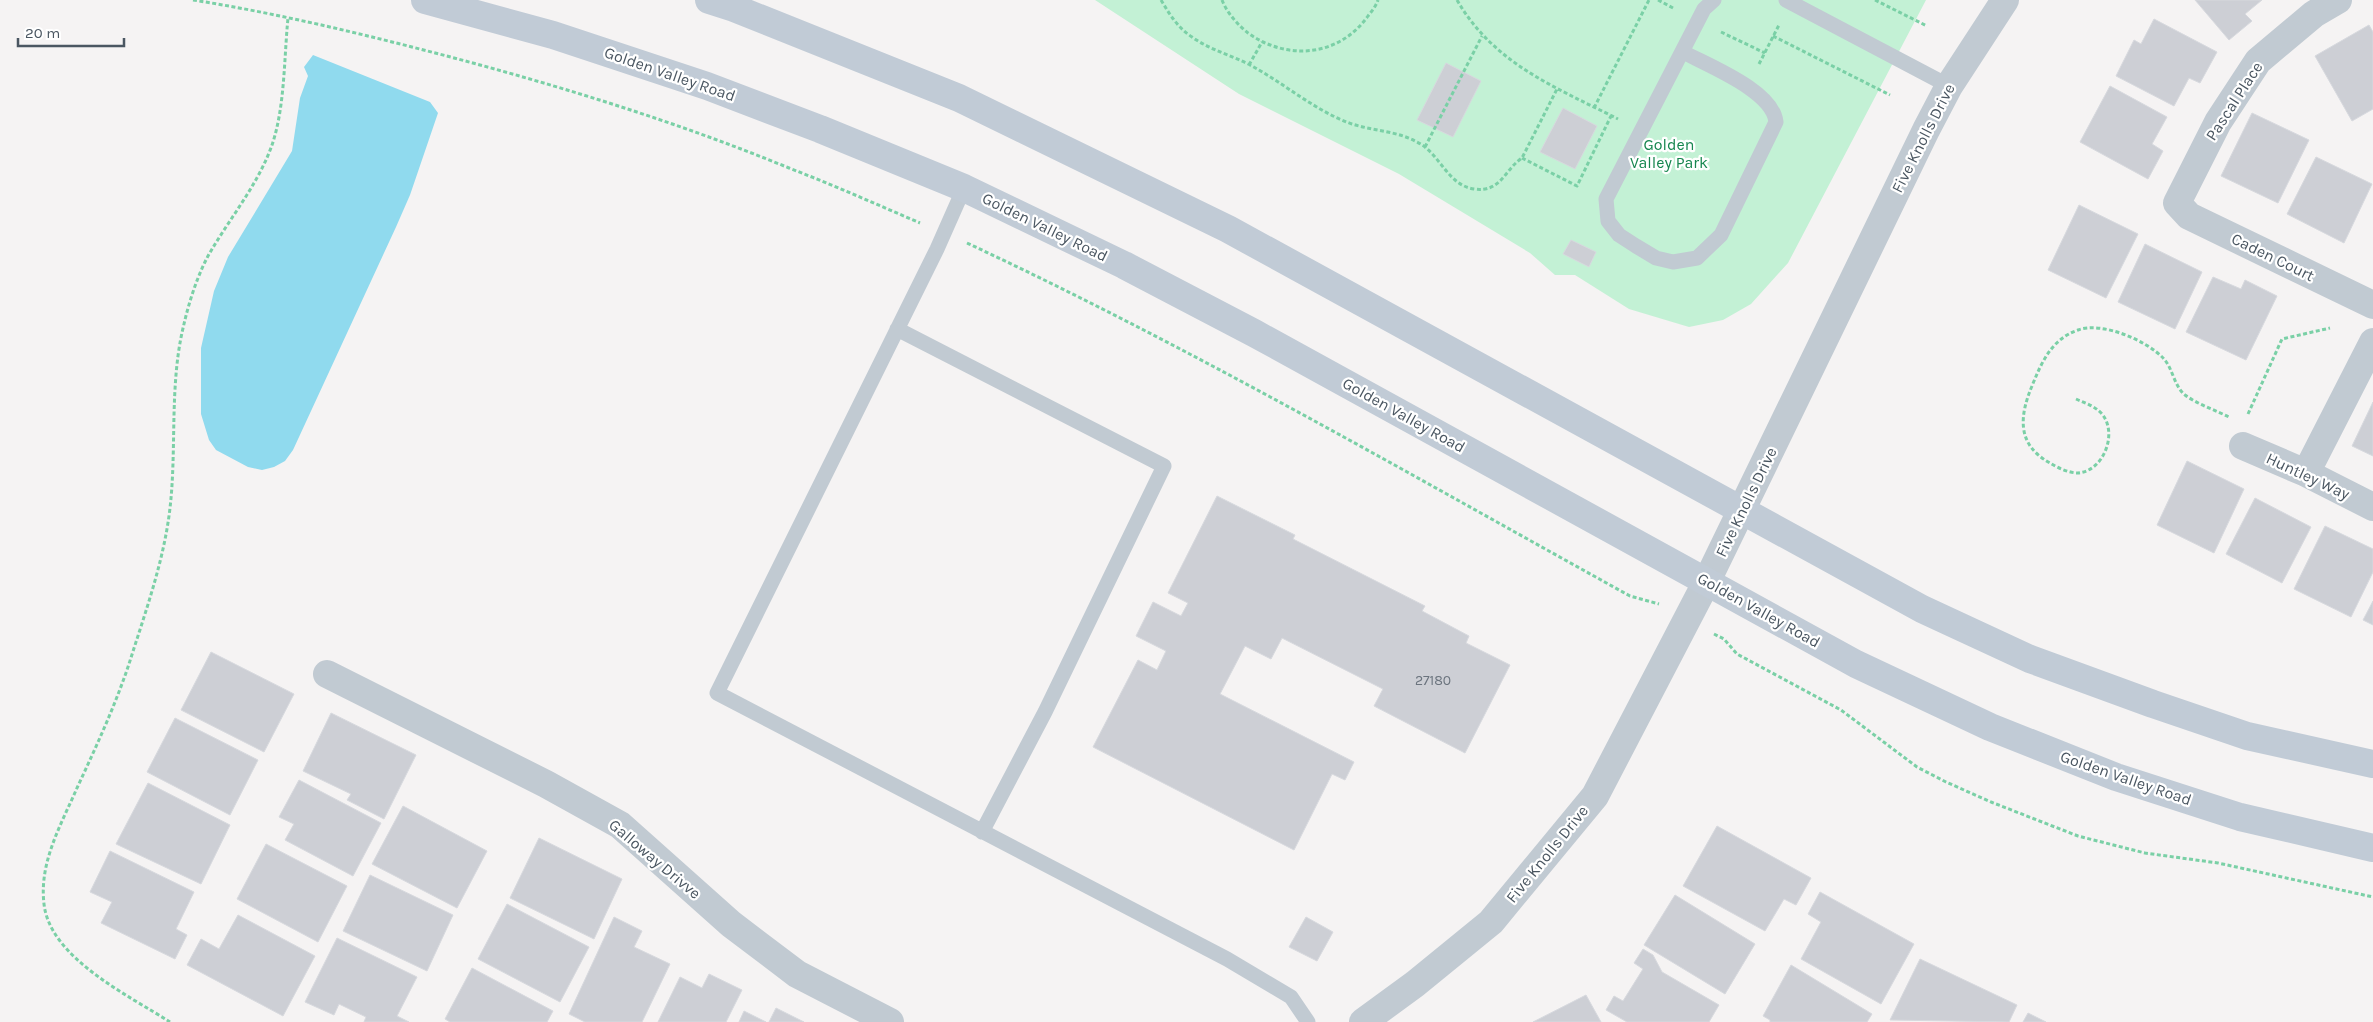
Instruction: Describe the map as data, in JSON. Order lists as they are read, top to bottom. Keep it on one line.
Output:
{"streets":{"main road":["Golden Valley Road"],"street":["Pascal Place","Five Knolls Drive","Caden Court","Huntley Way","Galloway Drivve"]},"crossings":[["Golden Valley Road","Five Knolls Drive"],["Pascal Place","Caden Court"]],"parks":["Golden Valley Park"],"house_numbers":["27180"],"scale_bar":"20 m"}
